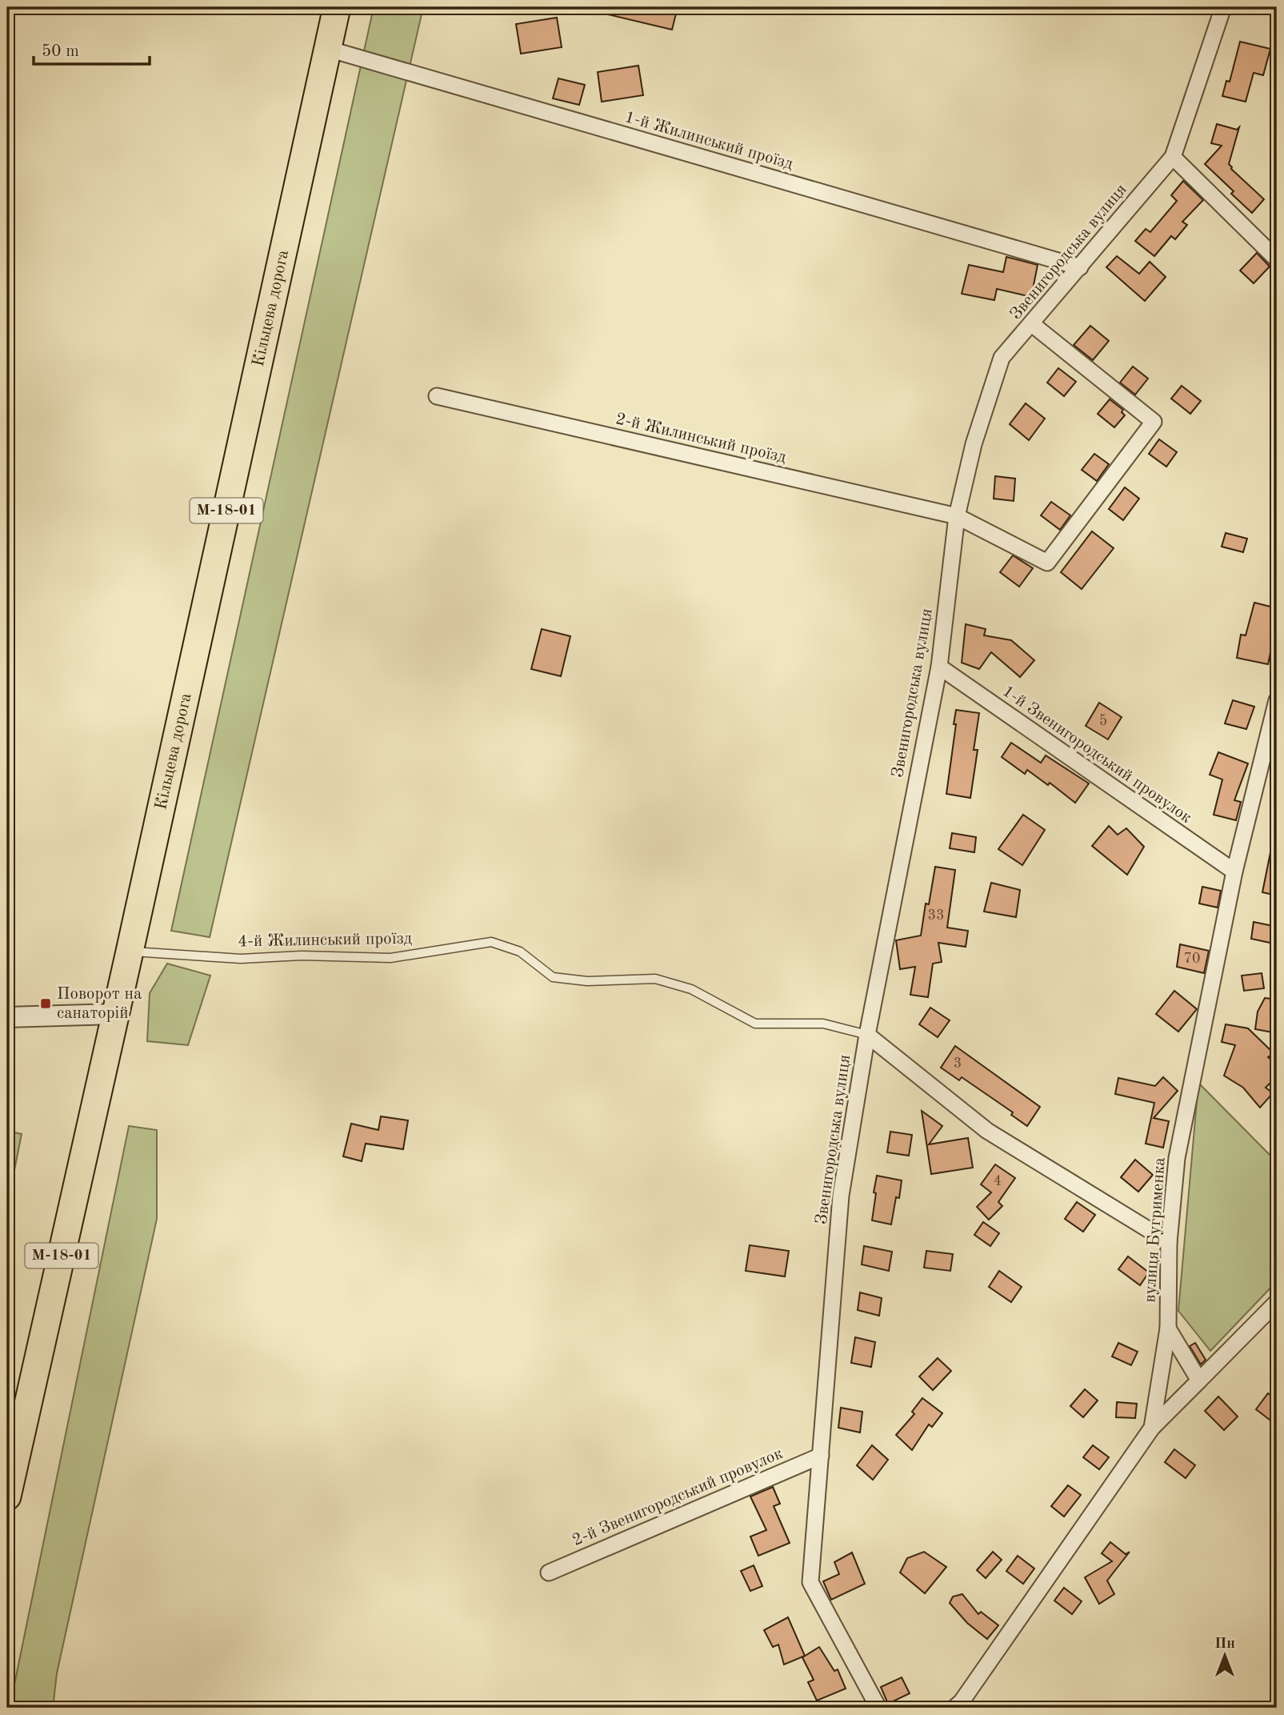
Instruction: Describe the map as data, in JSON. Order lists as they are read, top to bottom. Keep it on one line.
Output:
{"streets":{"highway":["Кільцева дорога","М-18-01"],"street":["1-й Жилинський проїзд","Звенигородська вулиця","2-й Жилинський проїзд","1-й Звенигородський провулок","вулиця Бугрименка","2-й Звенигородський провулок"],"lane":["4-й Жилинський проїзд"]},"crossings":[["1-й Жилинський проїзд","Звенигородська вулиця"],["1-й Жилинський проїзд","Кільцева дорога"],["Звенигородська вулиця","2-й Жилинський проїзд"],["Звенигородська вулиця","1-й Звенигородський провулок"],["Звенигородська вулиця","4-й Жилинський проїзд"],["Звенигородська вулиця","2-й Звенигородський провулок"],["Кільцева дорога","4-й Жилинський проїзд"],["1-й Звенигородський провулок","вулиця Бугрименка"]],"places":{"transit":["Поворот на санаторій"]},"house_numbers":["5","33","70","3","4"],"scale_bar":"50 m","north":"top"}
